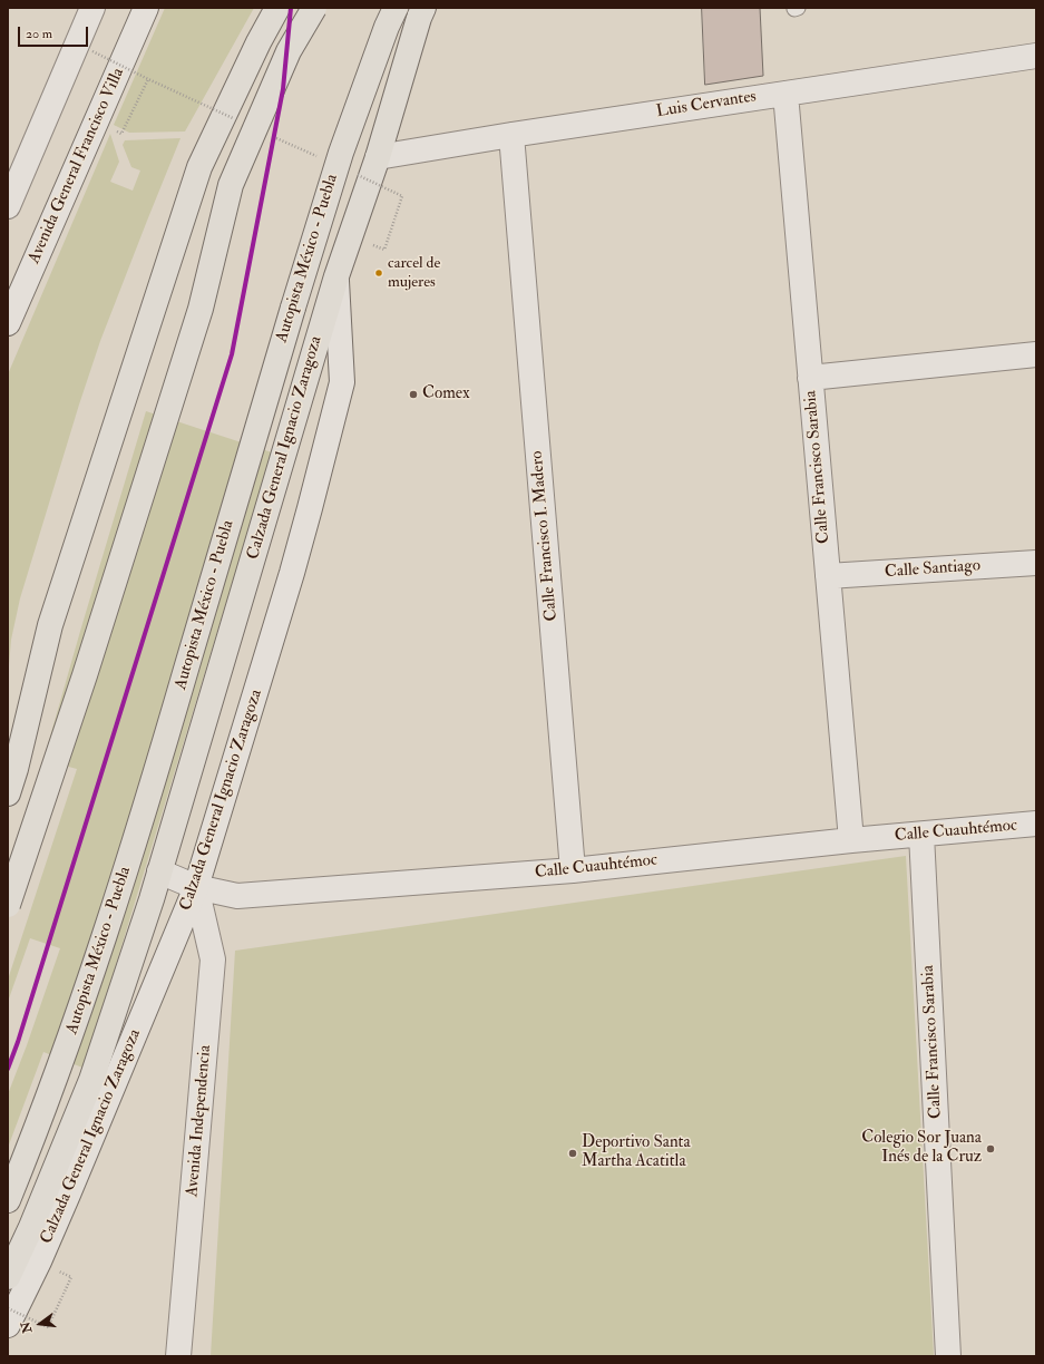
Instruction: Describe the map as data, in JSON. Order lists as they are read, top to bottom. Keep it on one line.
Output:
{"streets":{"highway":["Autopista México - Puebla","Calzada General Ignacio Zaragoza"],"street":["Luis Cervantes","Avenida General Francisco Villa","Calle Francisco Sarabia","Calle Francisco I. Madero","Calle Santiago","Calle Cuauhtémoc","Avenida Independencia"]},"crossings":[["Luis Cervantes","Calzada General Ignacio Zaragoza"],["Luis Cervantes","Calle Francisco Sarabia"],["Luis Cervantes","Calle Francisco I. Madero"],["Calzada General Ignacio Zaragoza","Calle Cuauhtémoc"],["Calzada General Ignacio Zaragoza","Avenida Independencia"],["Calle Francisco Sarabia","Calle Santiago"],["Calle Francisco Sarabia","Calle Cuauhtémoc"],["Calle Francisco I. Madero","Calle Cuauhtémoc"],["Calle Cuauhtémoc","Avenida Independencia"]],"places":["carcel de mujeres","Comex","Colegio Sor Juana Inés de la Cruz","Deportivo Santa Martha Acatitla"],"scale_bar":"20 m","north":"left"}
